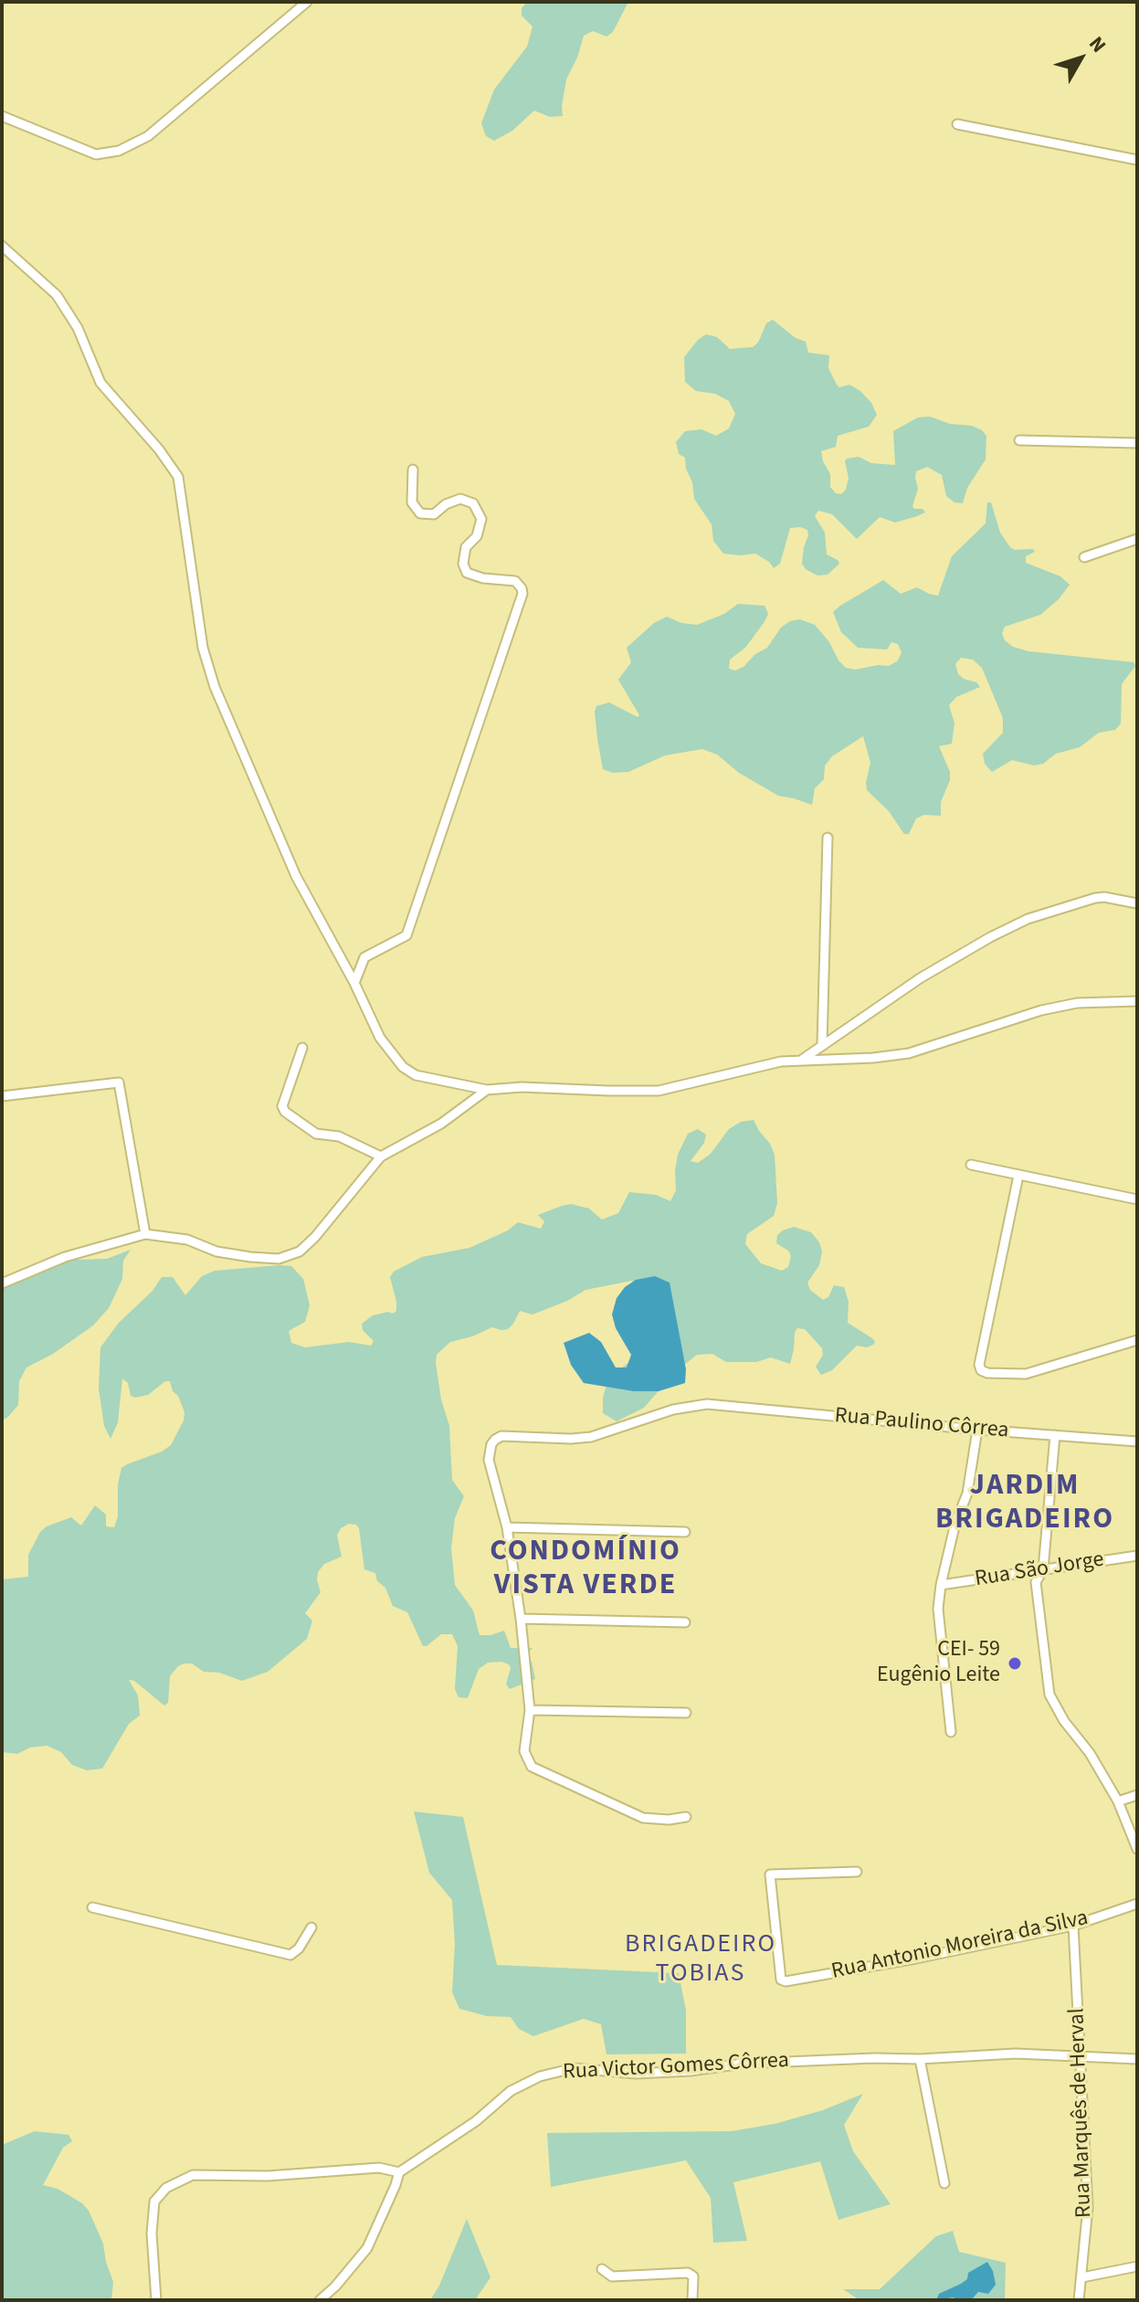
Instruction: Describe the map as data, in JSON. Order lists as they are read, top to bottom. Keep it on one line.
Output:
{"streets":{"street":["Rua Paulino Côrrea","Rua São Jorge","Rua Antonio Moreira da Silva","Rua Victor Gomes Côrrea","Rua Marquês de Herval"]},"crossings":[["Rua Antonio Moreira da Silva","Rua Marquês de Herval"],["Rua Victor Gomes Côrrea","Rua Marquês de Herval"]],"districts":["JARDIM BRIGADEIRO","CONDOMÍNIO VISTA VERDE","BRIGADEIRO TOBIAS"],"places":["CEI- 59 Eugênio Leite"],"north":"top right"}
